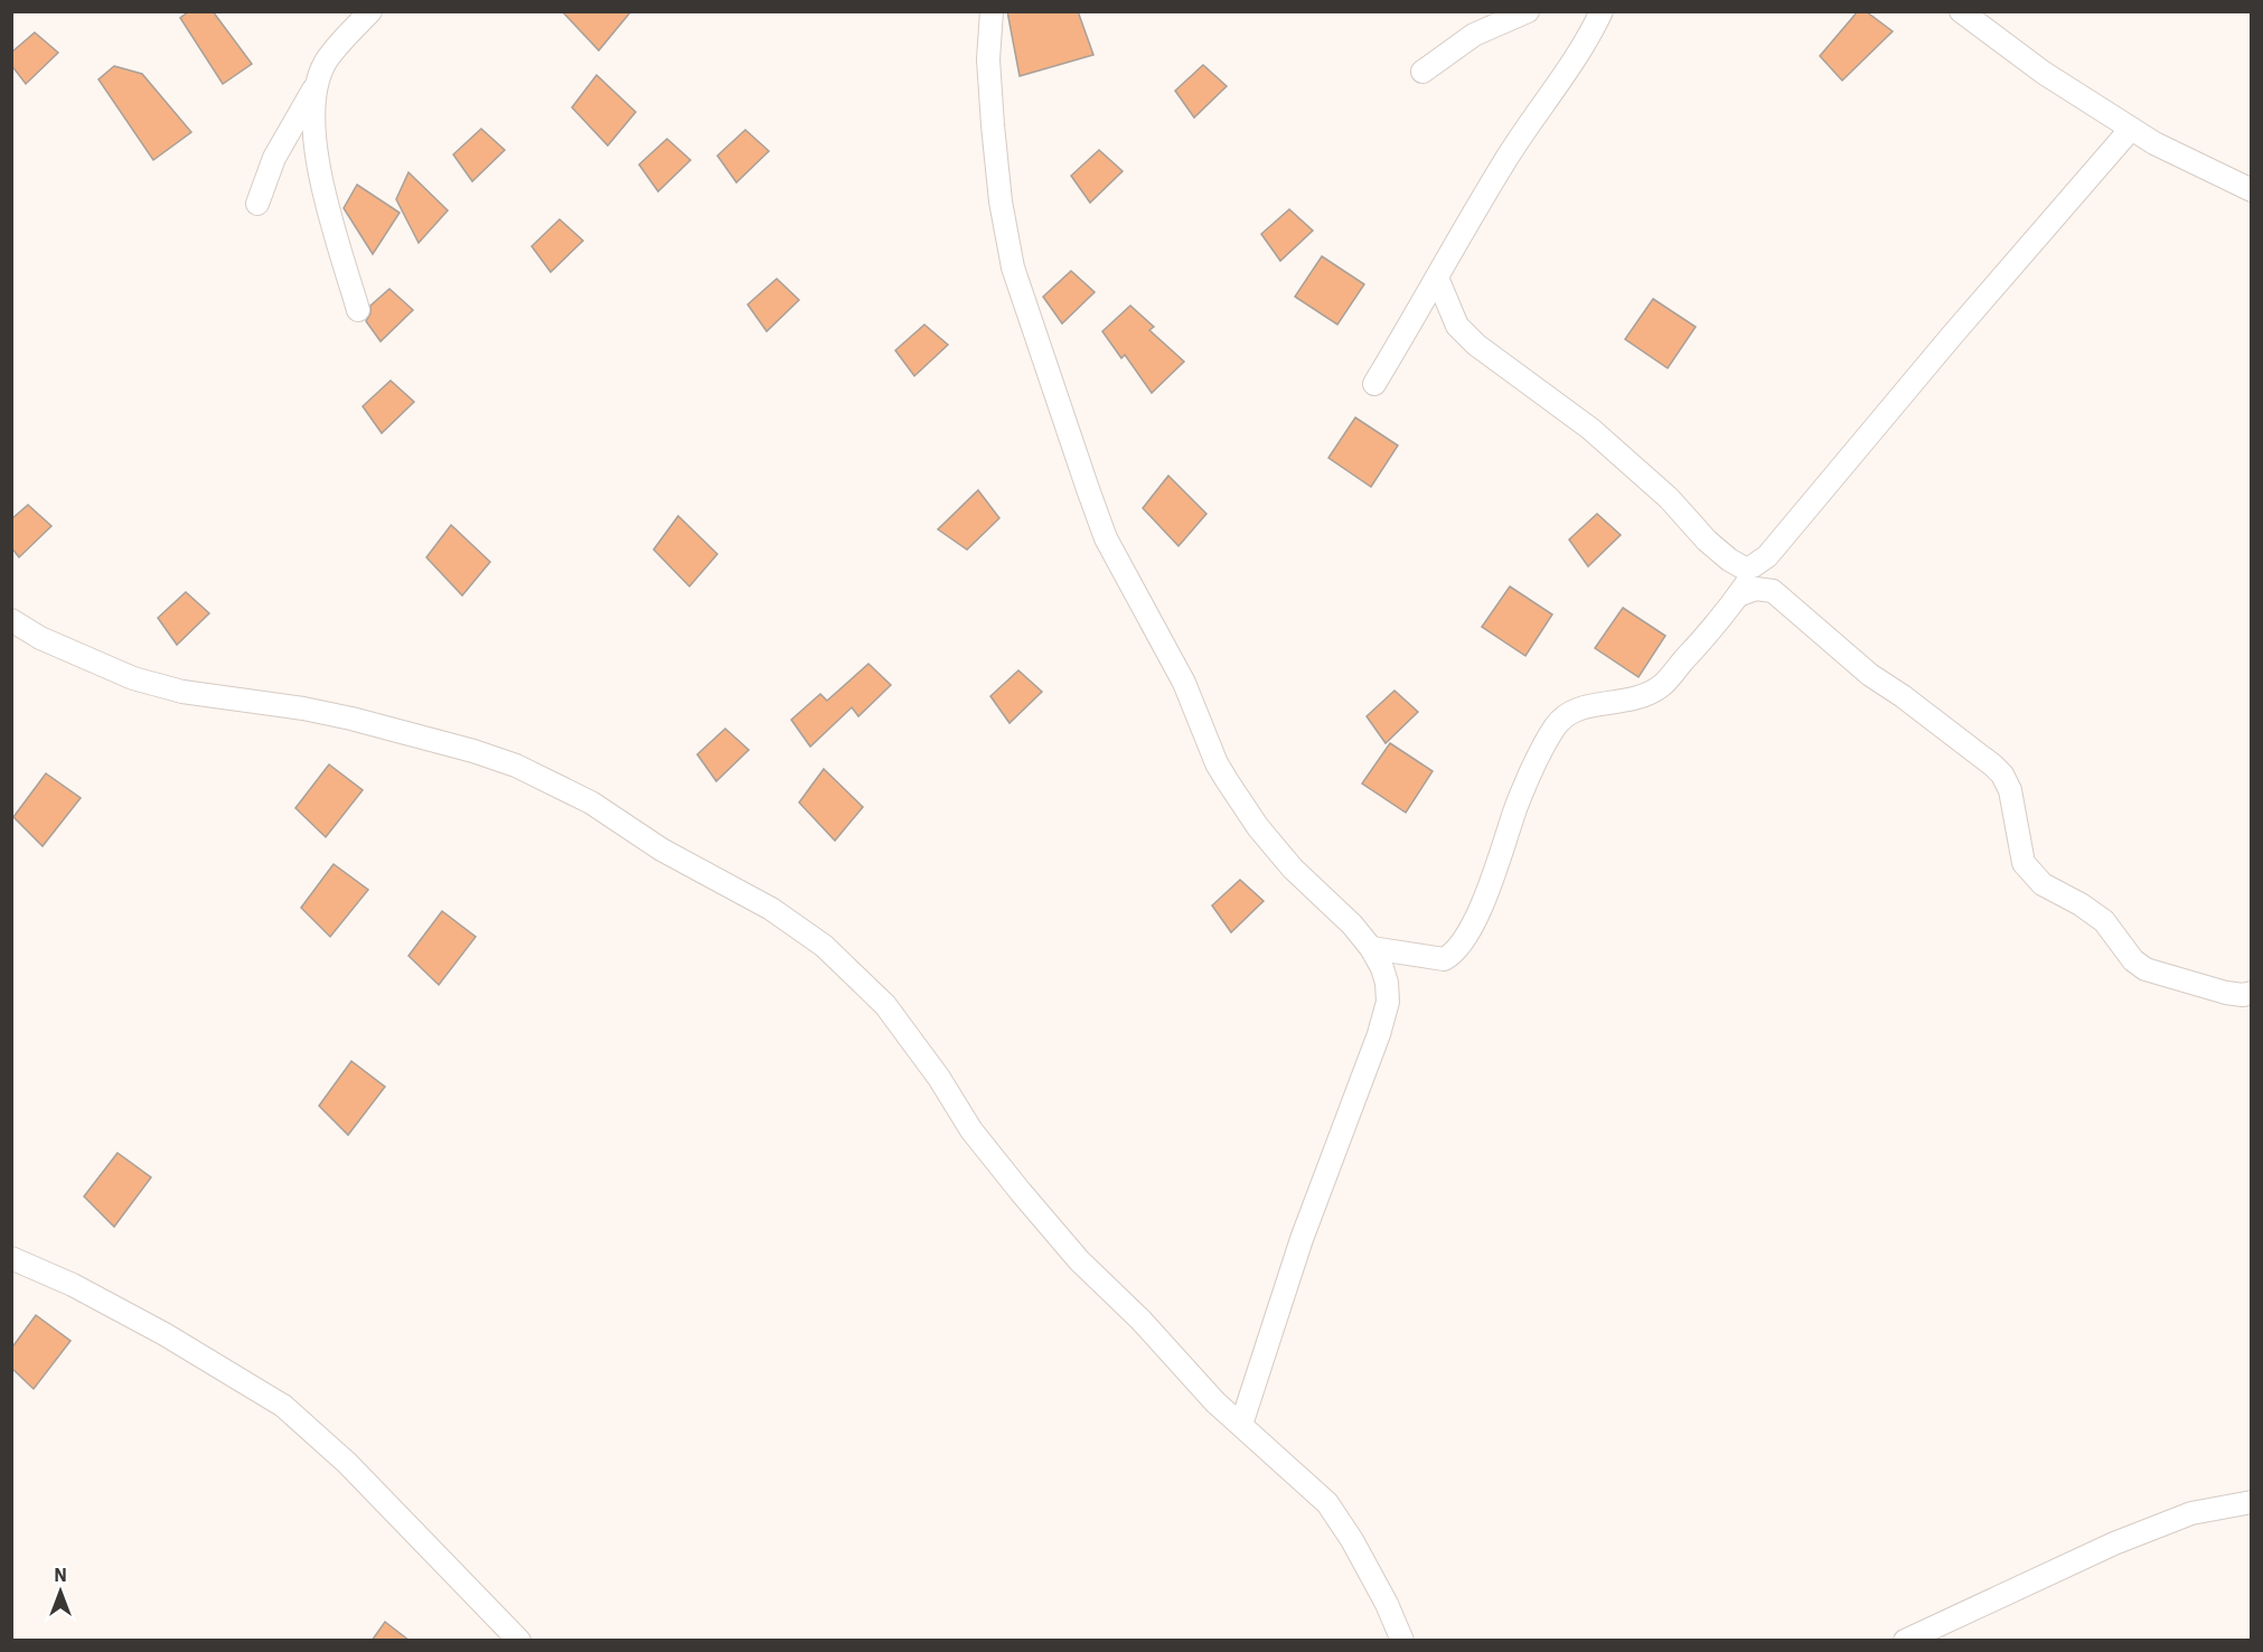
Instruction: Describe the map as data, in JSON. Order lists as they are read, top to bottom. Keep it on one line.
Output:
{"north":"top"}
